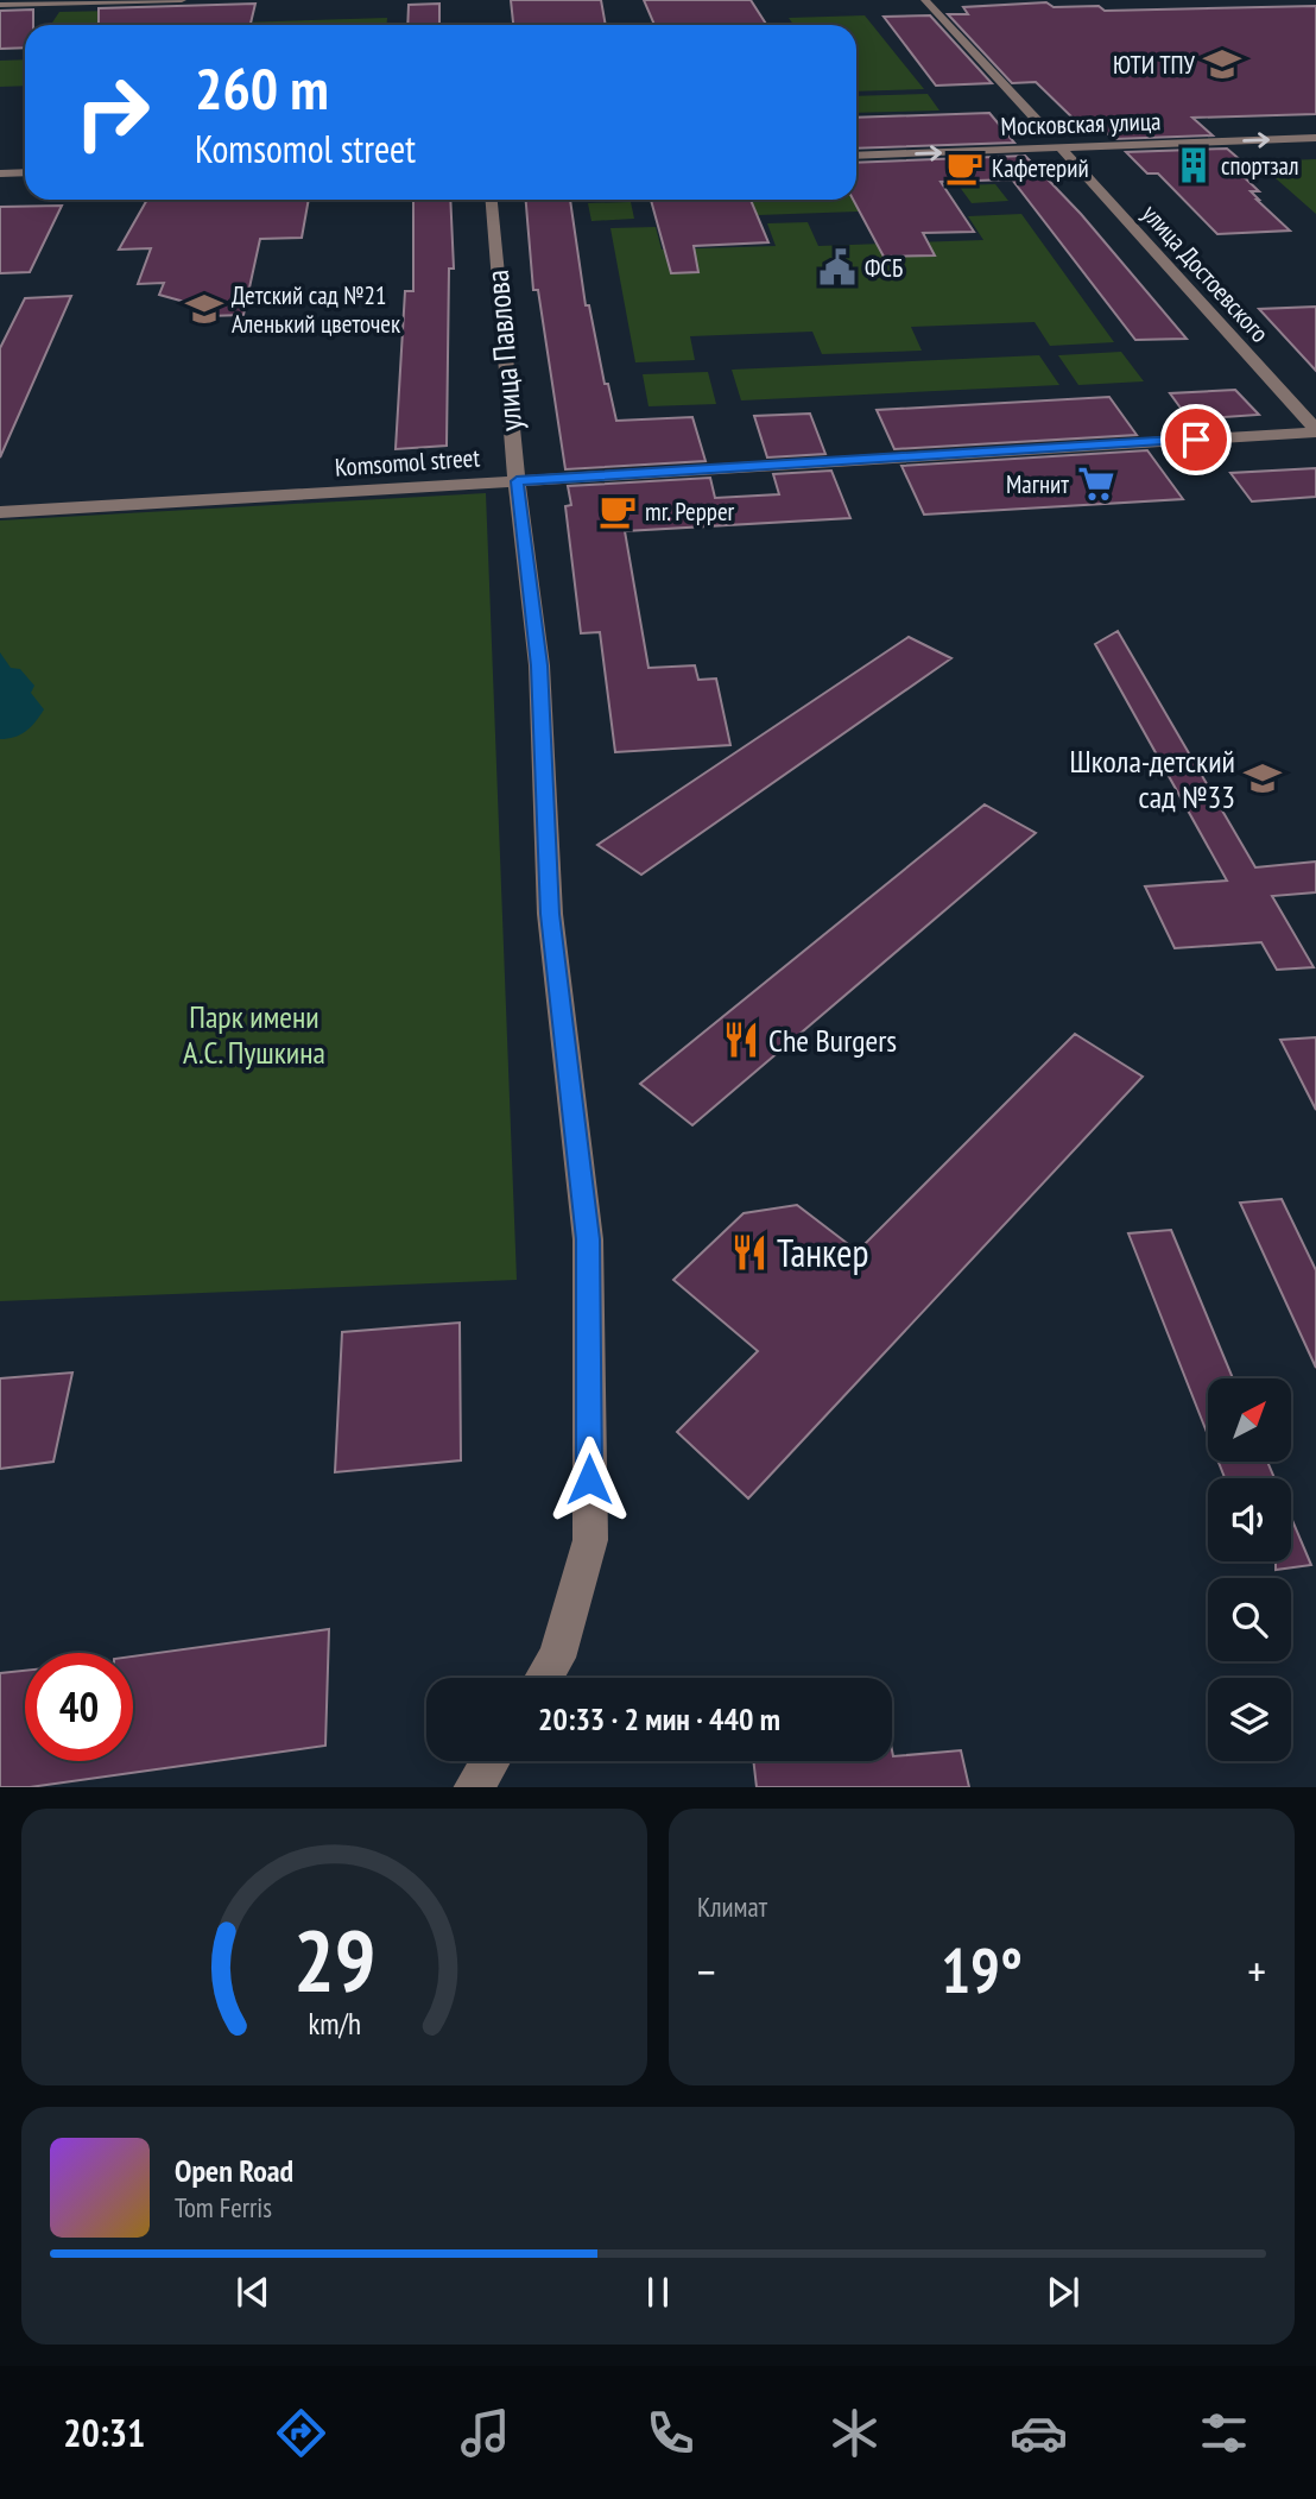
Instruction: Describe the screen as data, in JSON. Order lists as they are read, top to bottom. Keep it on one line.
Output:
{"streets":{"street":["Московская улица","улица Достоевского","улица Павлова","Komsomol street"]},"crossings":[["Московская улица","улица Достоевского"],["улица Достоевского","Komsomol street"],["улица Павлова","Komsomol street"]],"one_way":["Московская улица"],"parks":["Парк имени А.С. Пушкина"],"places":{"school or university":["ЮТИ ТПУ","Детский сад №21 Аленький цветочек","Школа-детский сад №33"],"building":["спортзал"],"cafe":["Кафетерий","mr. Pepper"],"public building":["ФСБ"],"supermarket":["Магнит"],"restaurant":["Che Burgers","Танкер"]},"north":"top right","page":{"turn":["260 m","Komsomol street"],"limit":"40","trip":"20:33 · 2 мин · 440 m","tile":"Климат","heat":["−","19°","+"],"song":["Open Road","Tom Ferris"],"tabs":"20:31","gauge":["29","km/h"]}}
